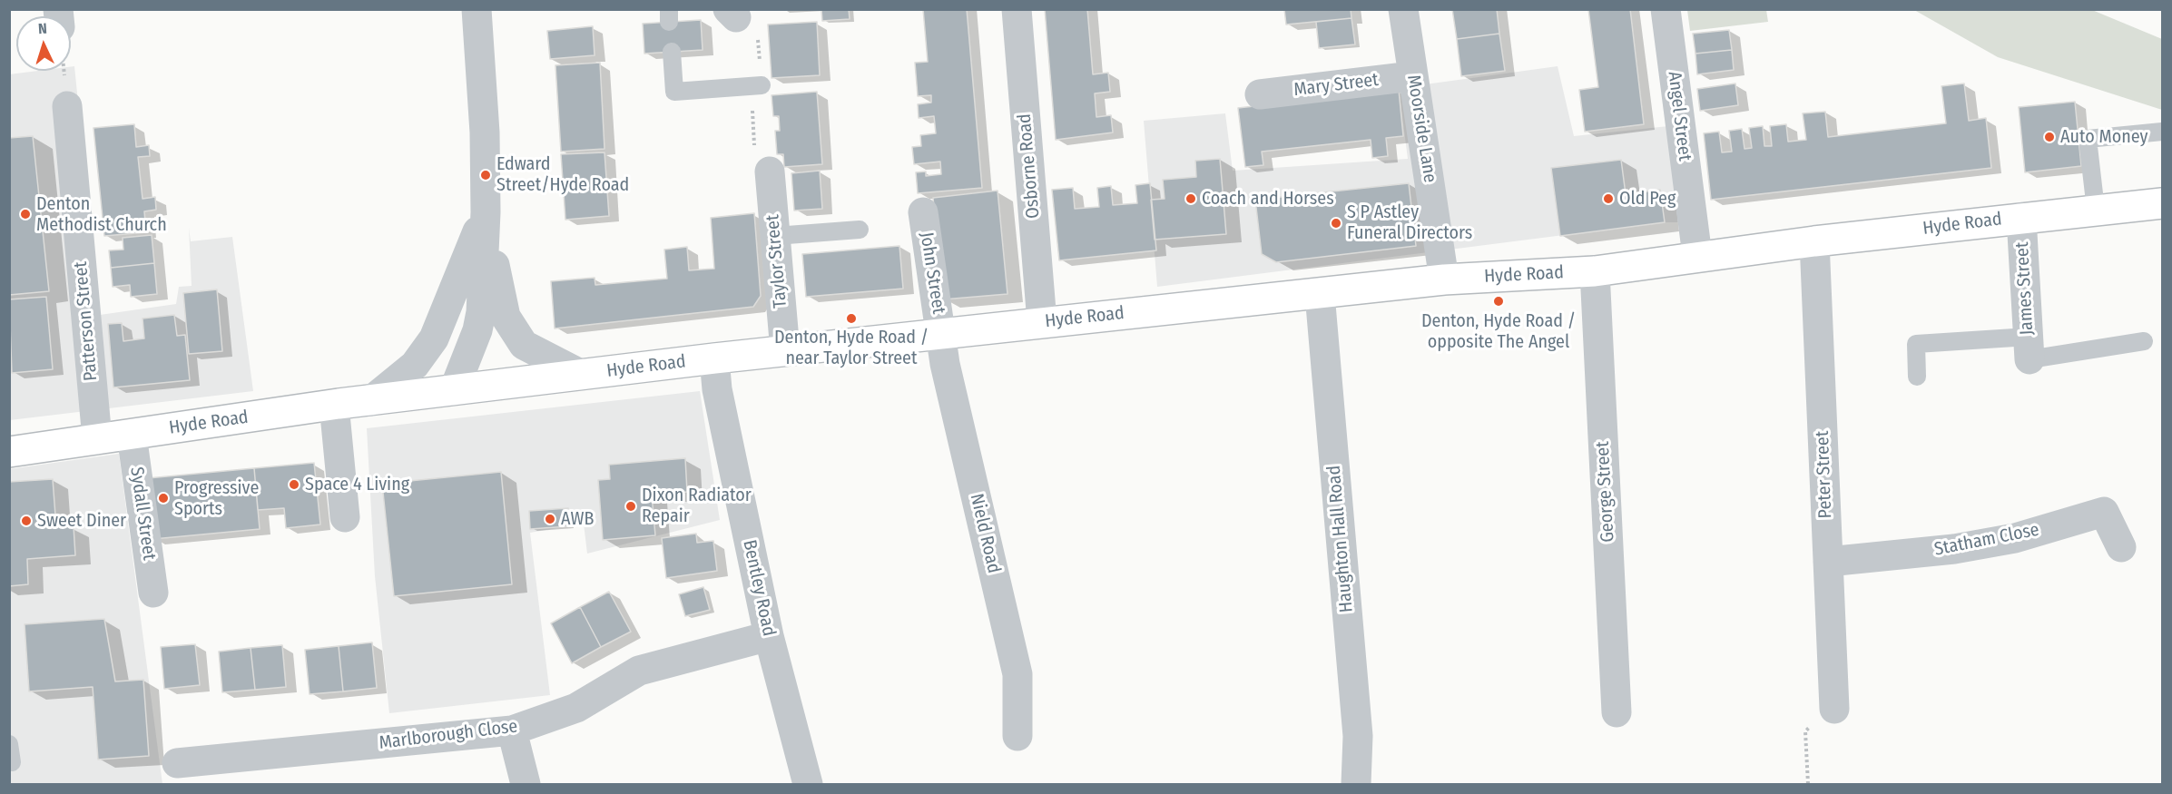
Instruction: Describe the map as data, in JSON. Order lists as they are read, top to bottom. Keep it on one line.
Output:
{"streets":{"main road":["Hyde Road"],"street":["Mary Street","Angel Street","Moorside Lane","Osborne Road","Taylor Street","John Street","James Street","Patterson Street","Peter Street","George Street","Sydall Street","Nield Road","Haughton Hall Road","Statham Close","Bentley Road","Marlborough Close"]},"crossings":[["Mary Street","Moorside Lane"],["Angel Street","Hyde Road"],["Moorside Lane","Hyde Road"],["Osborne Road","Hyde Road"],["Hyde Road","Taylor Street"],["Hyde Road","John Street"],["Hyde Road","James Street"],["Hyde Road","Patterson Street"],["Hyde Road","Peter Street"],["Hyde Road","George Street"],["Hyde Road","Sydall Street"],["Hyde Road","Nield Road"],["Hyde Road","Haughton Hall Road"],["Hyde Road","Bentley Road"],["John Street","Nield Road"],["Peter Street","Statham Close"],["Bentley Road","Marlborough Close"]],"places":["Auto Money","Edward Street/Hyde Road","Coach and Horses","Old Peg","Denton Methodist Church","S P Astley Funeral Directors","Denton, Hyde Road / opposite The Angel","Denton, Hyde Road / near Taylor Street","Space 4 Living","Progressive Sports","Dixon Radiator Repair","AWB","Sweet Diner"],"north":"top"}
